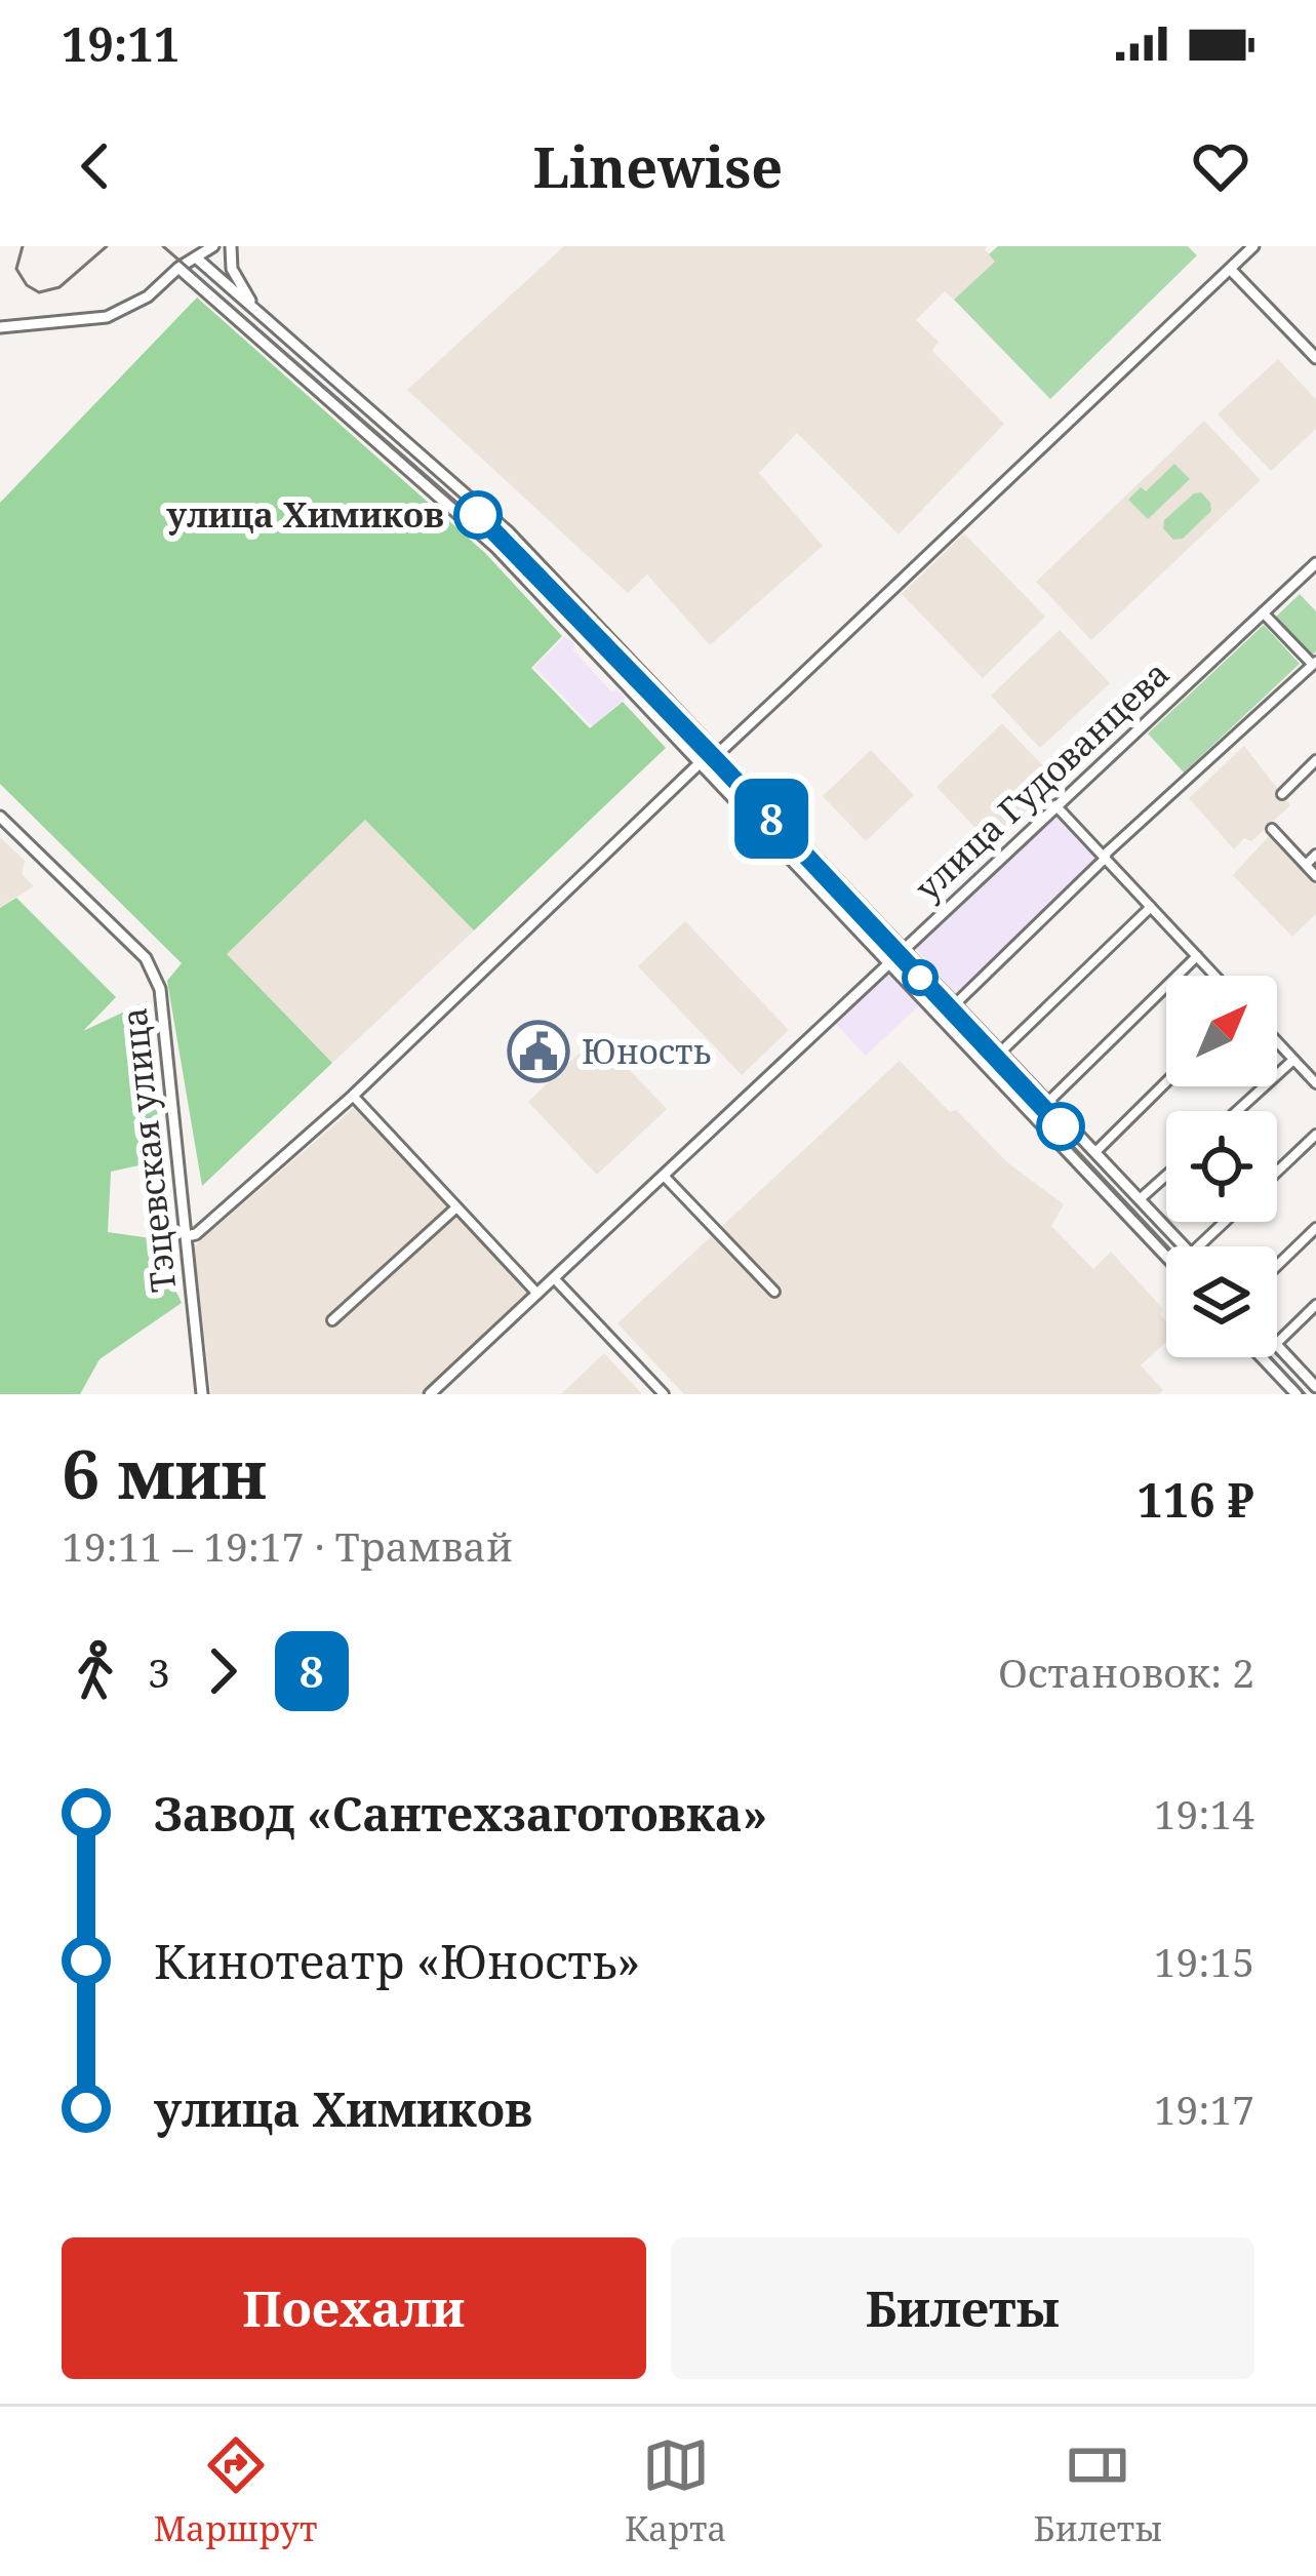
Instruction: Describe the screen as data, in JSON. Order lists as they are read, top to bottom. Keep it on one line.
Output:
{"streets":{"main road":["улица Гудованцева","Тэцевская улица"]},"places":{"other":["улица Химиков"],"public building":["Юность"]},"lines":["tram line 8"],"north":"top right","page":{"status":"19:11","header":"Linewise","on_map":"8","heading":["6 мин","19:11 – 19:17 · Трамвай","116 ₽"],"legs":["3","8","Остановок: 2"],"list":[{"name":"Завод «Сантехзаготовка»","value":"19:14"},{"name":"Кинотеатр «Юность»","value":"19:15"},{"name":"улица Химиков","value":"19:17"}],"buttons":["Поехали","Билеты"],"tabs":["Маршрут","Карта","Билеты"]}}
